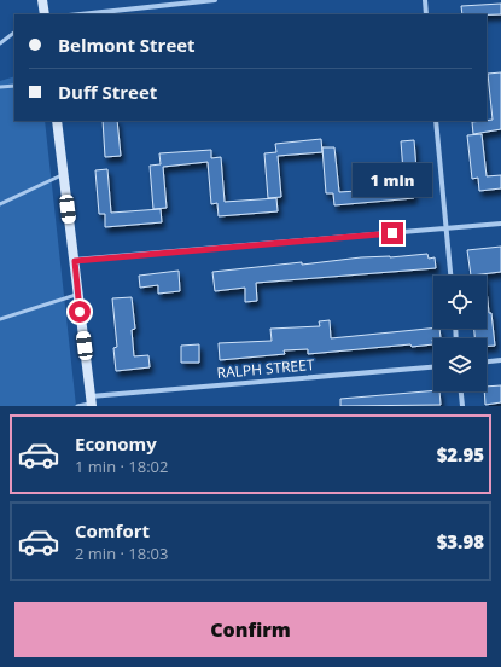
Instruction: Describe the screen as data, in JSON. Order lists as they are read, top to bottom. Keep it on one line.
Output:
{"streets":{"street":["RALPH STREET"]},"page":{"banner":["Belmont Street","Duff Street"],"bubble":"1 min","list":[{"name":"Economy","note":"1 min · 18:02","value":"$2.95"},{"name":"Comfort","note":"2 min · 18:03","value":"$3.98"}],"buttons":"Confirm"}}
